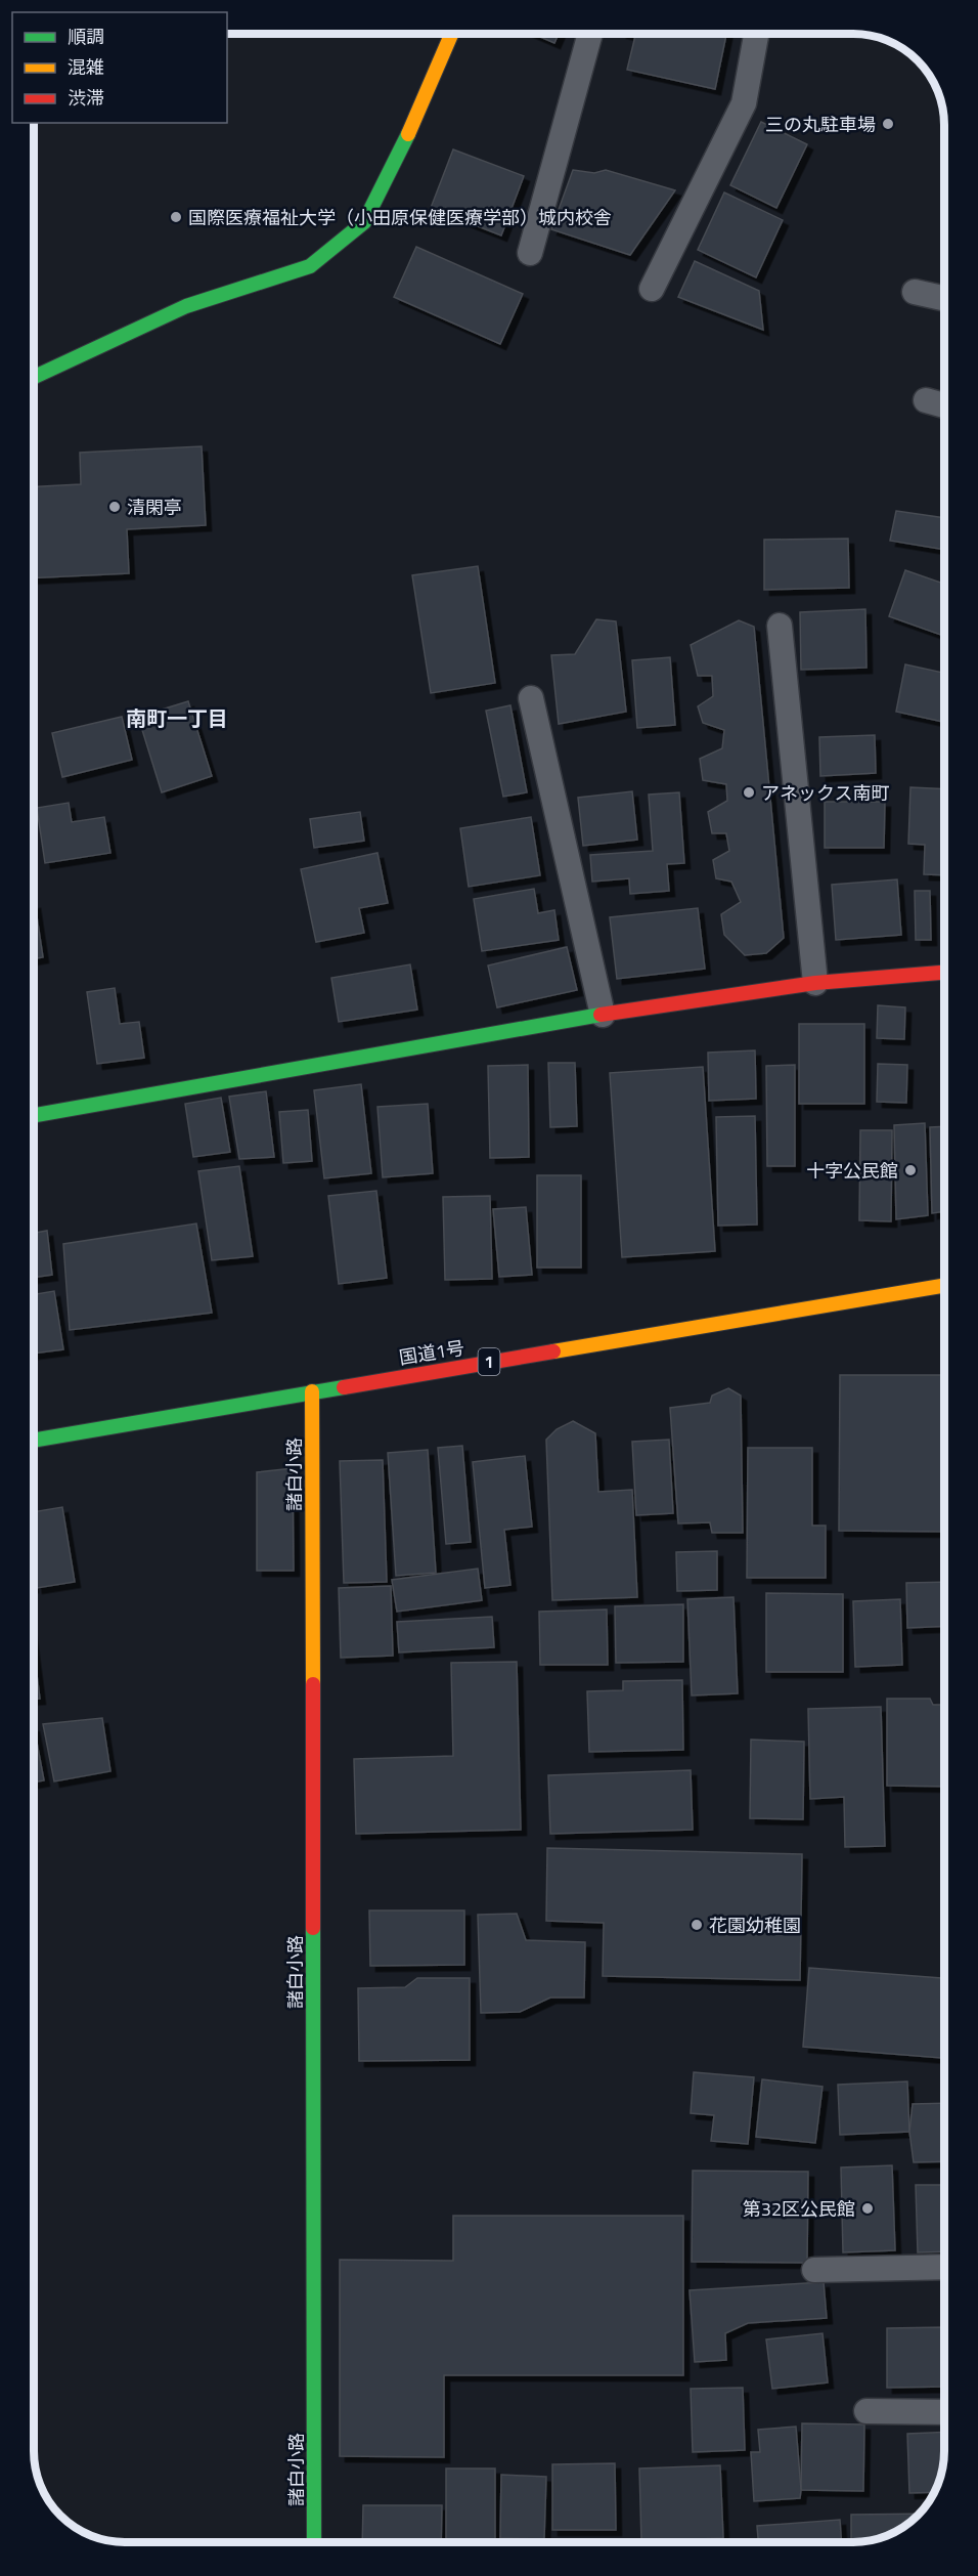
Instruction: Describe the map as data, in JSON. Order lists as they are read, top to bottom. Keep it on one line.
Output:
{"streets":{"main road":["国道1号","1","諸白小路"]},"crossings":[["国道1号","諸白小路"]],"districts":["南町一丁目"],"places":["三の丸駐車場","国際医療福祉大学（小田原保健医療学部）城内校舎","清閑亭","アネックス南町","十字公民館","花園幼稚園","第32区公民館"],"legend":["順調","混雑","渋滞"]}
